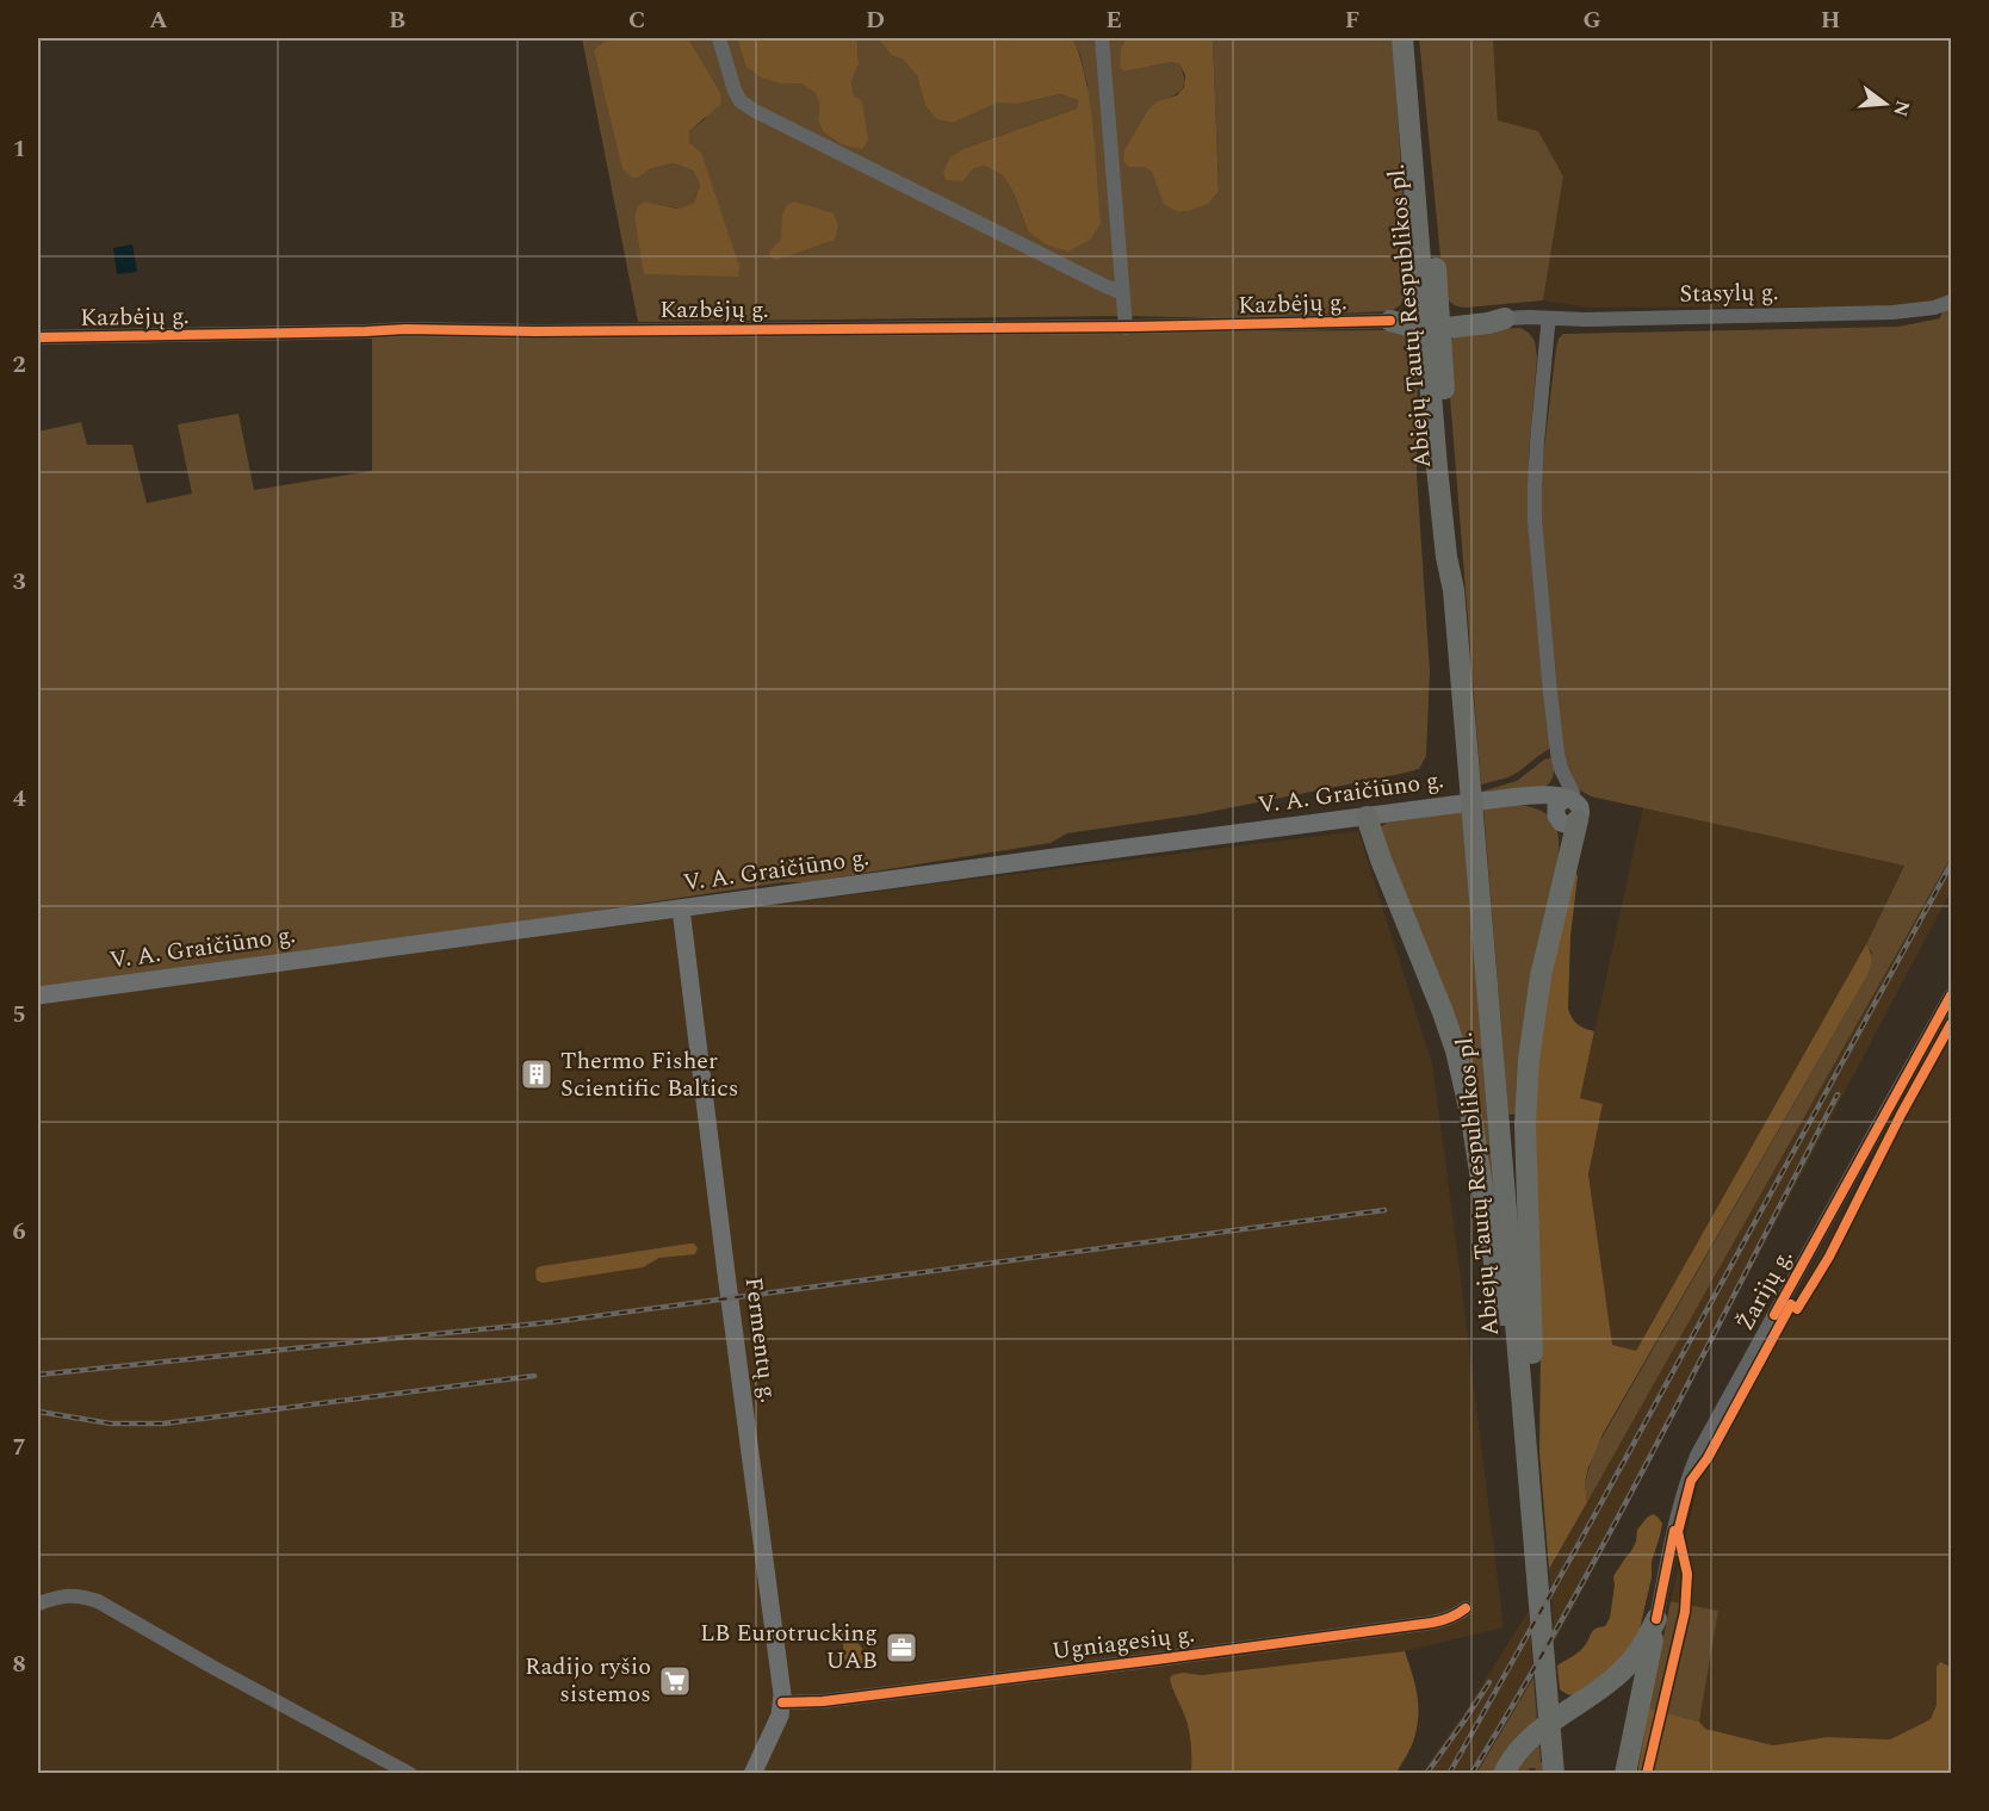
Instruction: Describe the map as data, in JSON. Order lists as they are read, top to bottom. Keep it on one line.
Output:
{"streets":{"highway":["Abiejų Tautų Respublikos pl."],"main road":["V. A. Graičiūno g.","Fermentų g."],"street":["Stasylų g.","Kazbėjų g.","Žarijų g.","Ugniagesių g."]},"crossings":[["V. A. Graičiūno g.","Fermentų g."],["Fermentų g.","Ugniagesių g."]],"places":{"building":["Thermo Fisher Scientific Baltics"],"office":["LB Eurotrucking UAB"],"supermarket":["Radijo ryšio sistemos"]},"north":"right","grid":{"columns":["A","B","C","D","E","F","G","H"],"rows":["1","2","3","4","5","6","7","8"]}}
